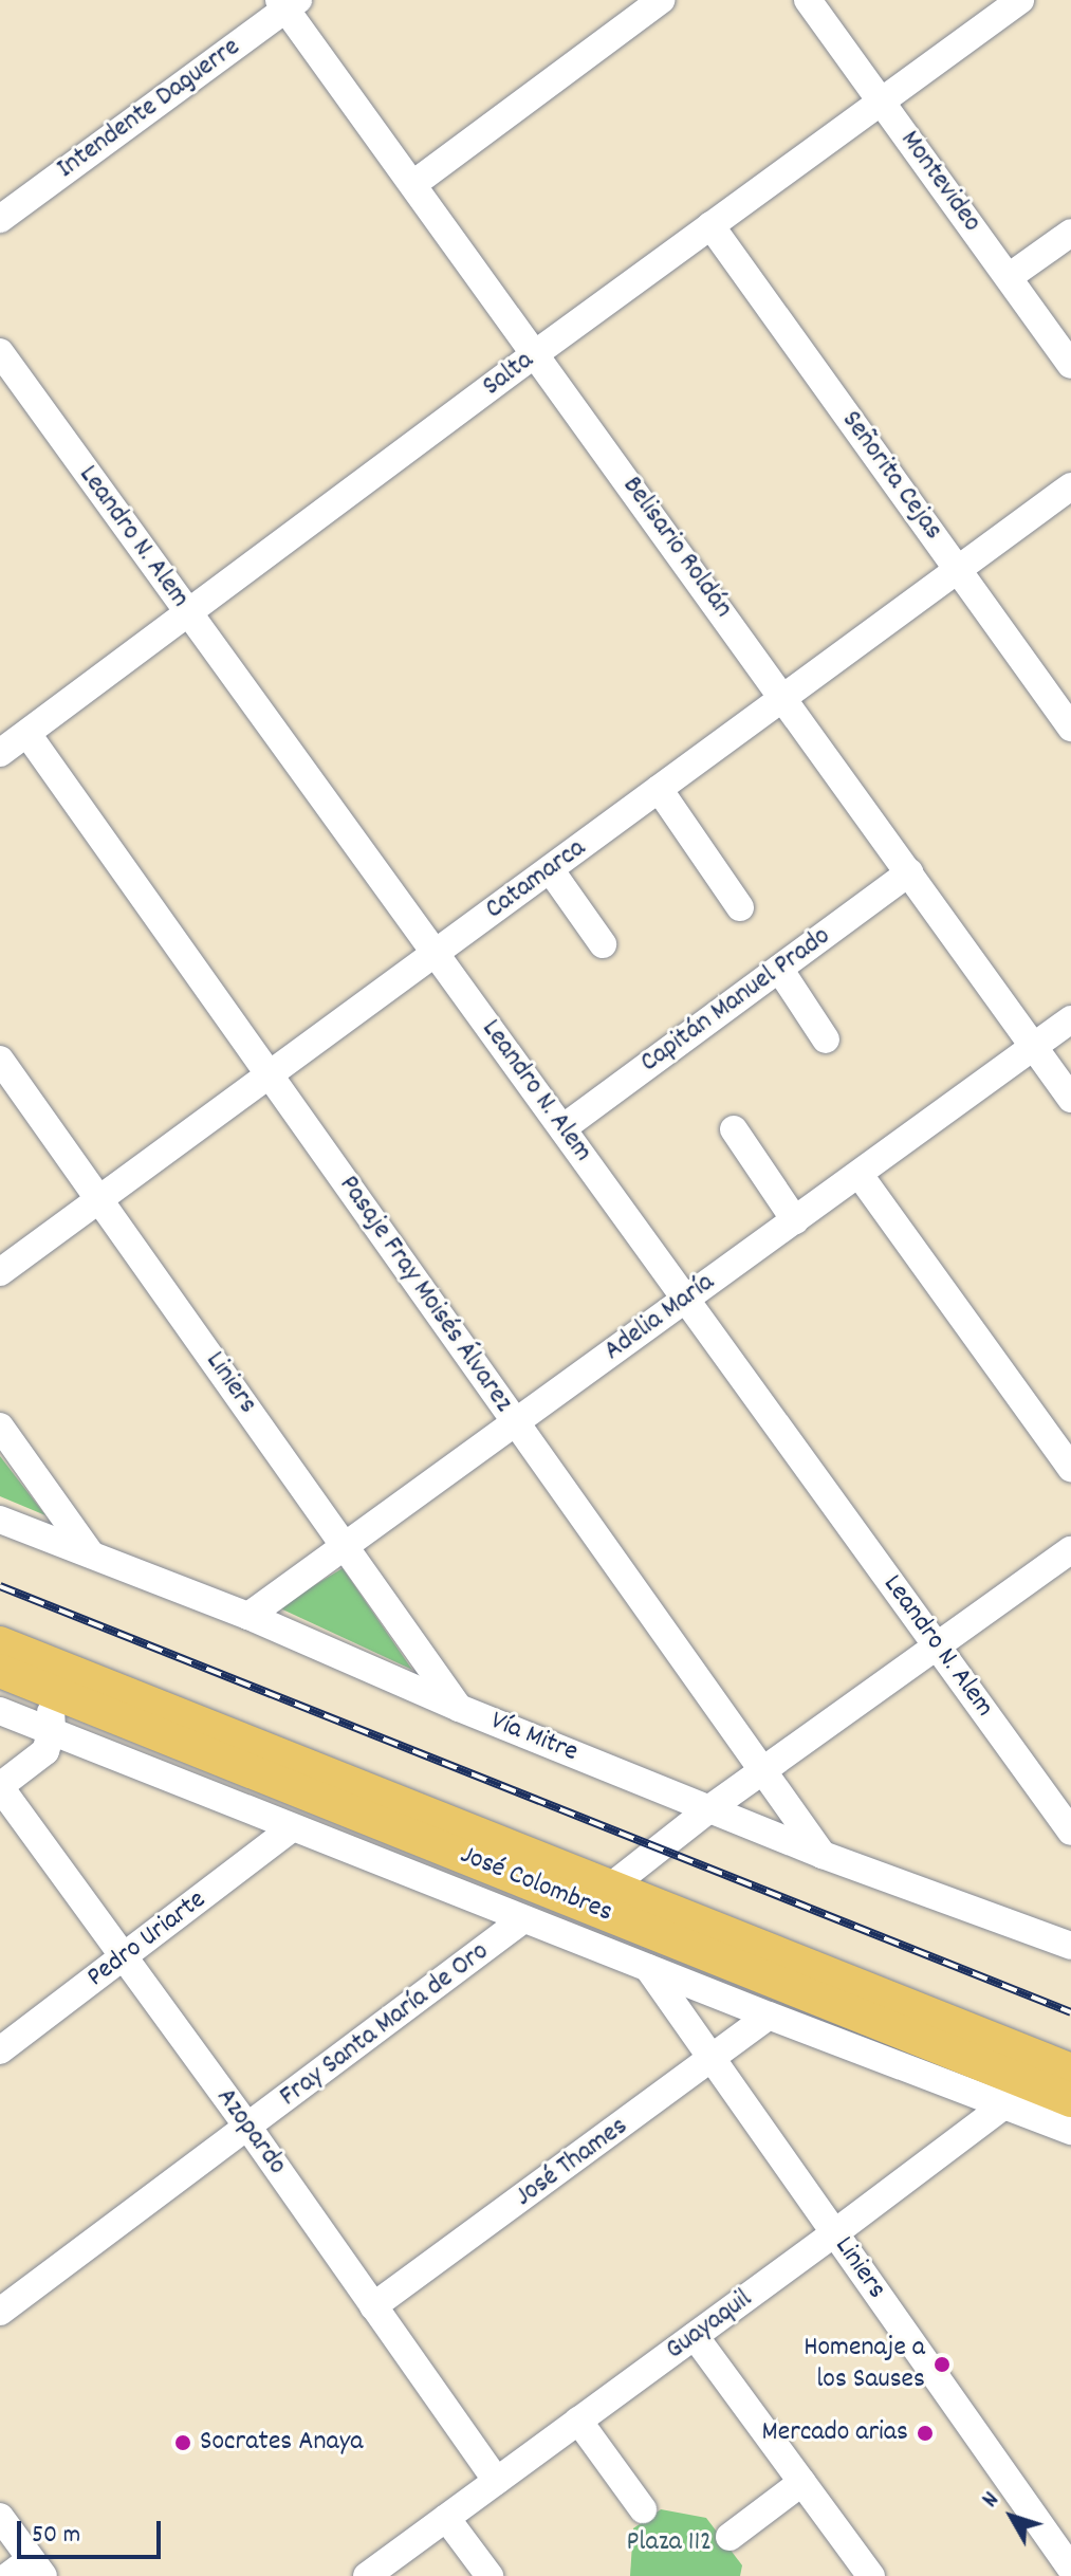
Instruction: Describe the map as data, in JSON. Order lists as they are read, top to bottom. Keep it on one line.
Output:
{"streets":{"main road":["José Colombres"],"street":["Intendente Daguerre","Montevideo","Salta","Señorita Cejas","Leandro N. Alem","Belisario Roldán","Catamarca","Capitán Manuel Prado","Pasaje Fray Moisés Álvarez","Adelia María","Liniers","Vía Mitre","Pedro Uriarte","Fray Santa María de Oro","Azopardo","José Thames","Guayaquil"]},"crossings":[["Intendente Daguerre","Belisario Roldán"],["Montevideo","Salta"],["Salta","Señorita Cejas"],["Salta","Leandro N. Alem"],["Salta","Belisario Roldán"],["Salta","Pasaje Fray Moisés Álvarez"],["Señorita Cejas","Catamarca"],["Leandro N. Alem","Catamarca"],["Leandro N. Alem","Capitán Manuel Prado"],["Leandro N. Alem","Adelia María"],["Belisario Roldán","Catamarca"],["Belisario Roldán","Capitán Manuel Prado"],["Belisario Roldán","Adelia María"],["Catamarca","Pasaje Fray Moisés Álvarez"],["Catamarca","Liniers"],["Pasaje Fray Moisés Álvarez","Adelia María"],["Pasaje Fray Moisés Álvarez","Vía Mitre"],["Adelia María","Liniers"],["Adelia María","Vía Mitre"],["Liniers","Vía Mitre"],["Liniers","José Colombres"],["Liniers","José Thames"],["Liniers","Guayaquil"],["José Colombres","Pedro Uriarte"],["José Colombres","Fray Santa María de Oro"],["José Colombres","José Thames"],["José Colombres","Guayaquil"],["Pedro Uriarte","Azopardo"],["Fray Santa María de Oro","Azopardo"],["Azopardo","José Thames"],["Azopardo","Guayaquil"]],"parks":["Plaza 112"],"places":["Homenaje a los Sauses","Mercado arias","Socrates Anaya"],"scale_bar":"50 m","north":"top left"}
